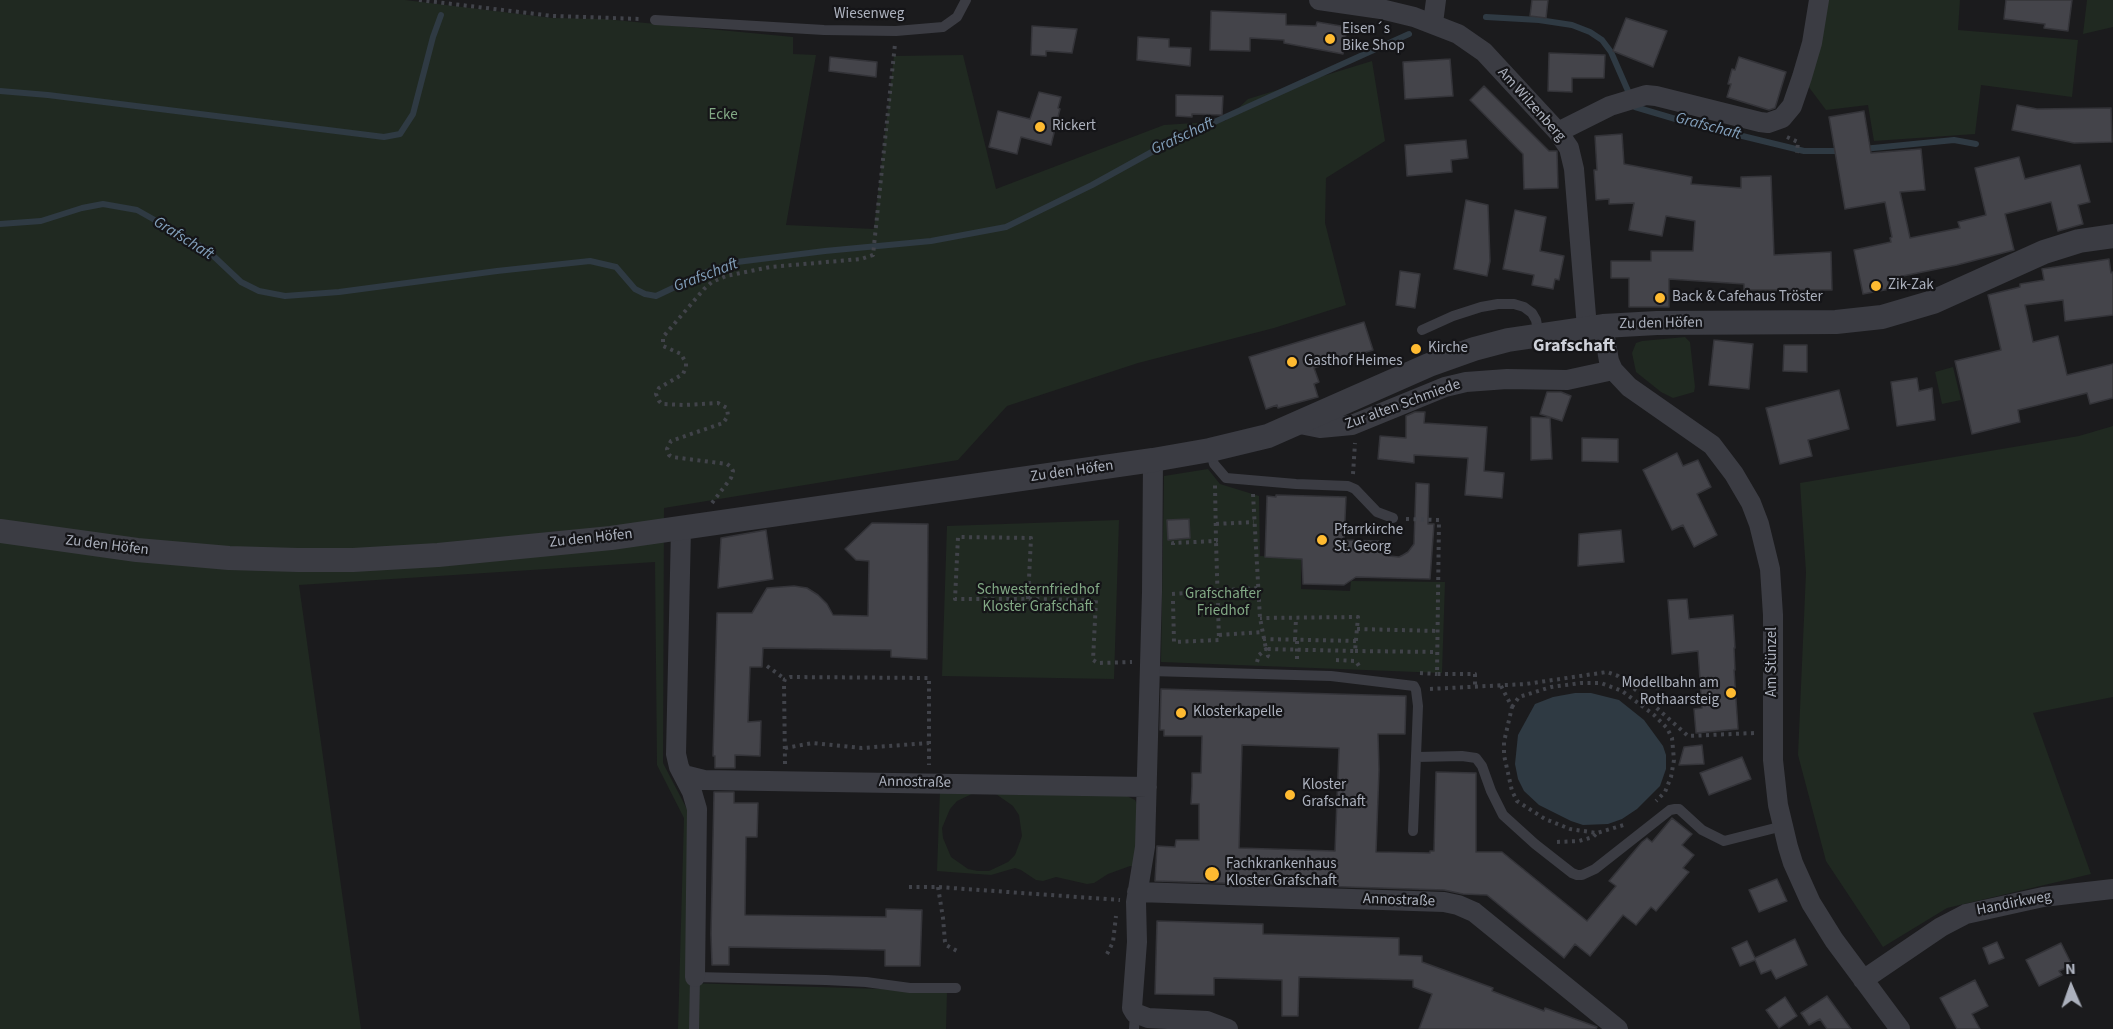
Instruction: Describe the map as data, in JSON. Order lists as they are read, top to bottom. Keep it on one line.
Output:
{"streets":{"street":["Am Wilzenberg","Zu den Höfen","Zur alten Schmiede","Am Stünzel","Annostraße","Handirkweg"],"lane":["Wiesenweg"]},"crossings":[["Am Wilzenberg","Zu den Höfen"],["Zu den Höfen","Zur alten Schmiede"],["Zur alten Schmiede","Am Stünzel"],["Am Stünzel","Handirkweg"]],"districts":["Grafschaft"],"water":["Grafschaft"],"parks":["Ecke","Schwesternfriedhof Kloster Grafschaft","Grafschafter Friedhof"],"places":["Eisen´s Bike Shop","Rickert","Zik-Zak","Back & Cafehaus Tröster","Kirche","Gasthof Heimes","Pfarrkirche St. Georg","Modellbahn am Rothaarsteig","Klosterkapelle","Kloster Grafschaft","Fachkrankenhaus Kloster Grafschaft"],"north":"top"}
